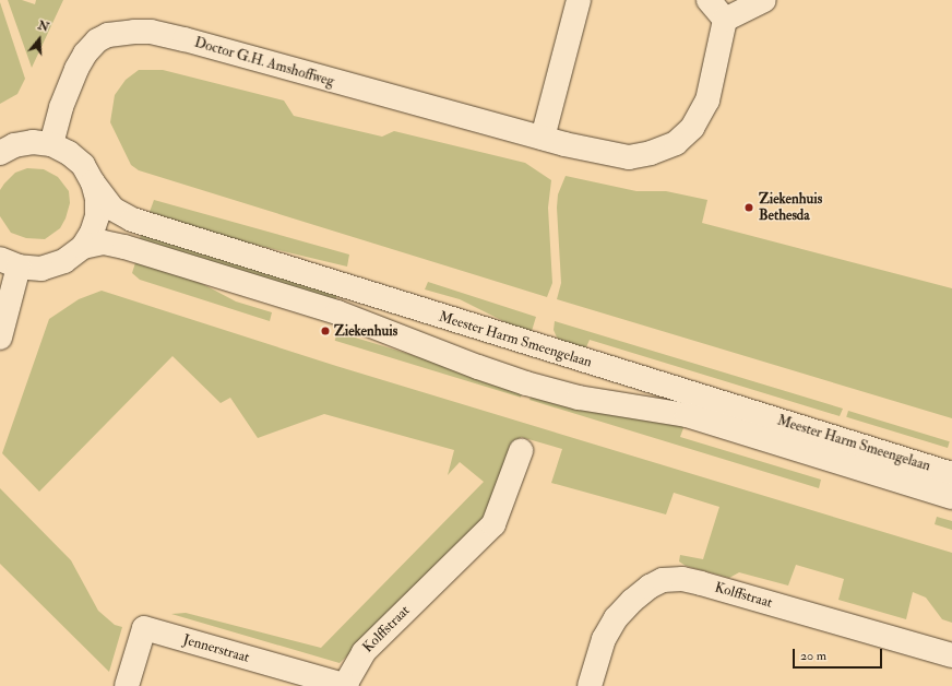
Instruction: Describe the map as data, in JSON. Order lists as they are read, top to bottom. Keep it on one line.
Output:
{"streets":{"street":["Doctor G.H. Amshoffweg","Meester Harm Smeengelaan","Kolffstraat","Jennerstraat"]},"crossings":[["Kolffstraat","Jennerstraat"]],"places":["Ziekenhuis Bethesda","Ziekenhuis"],"scale_bar":"20 m","north":"top"}
